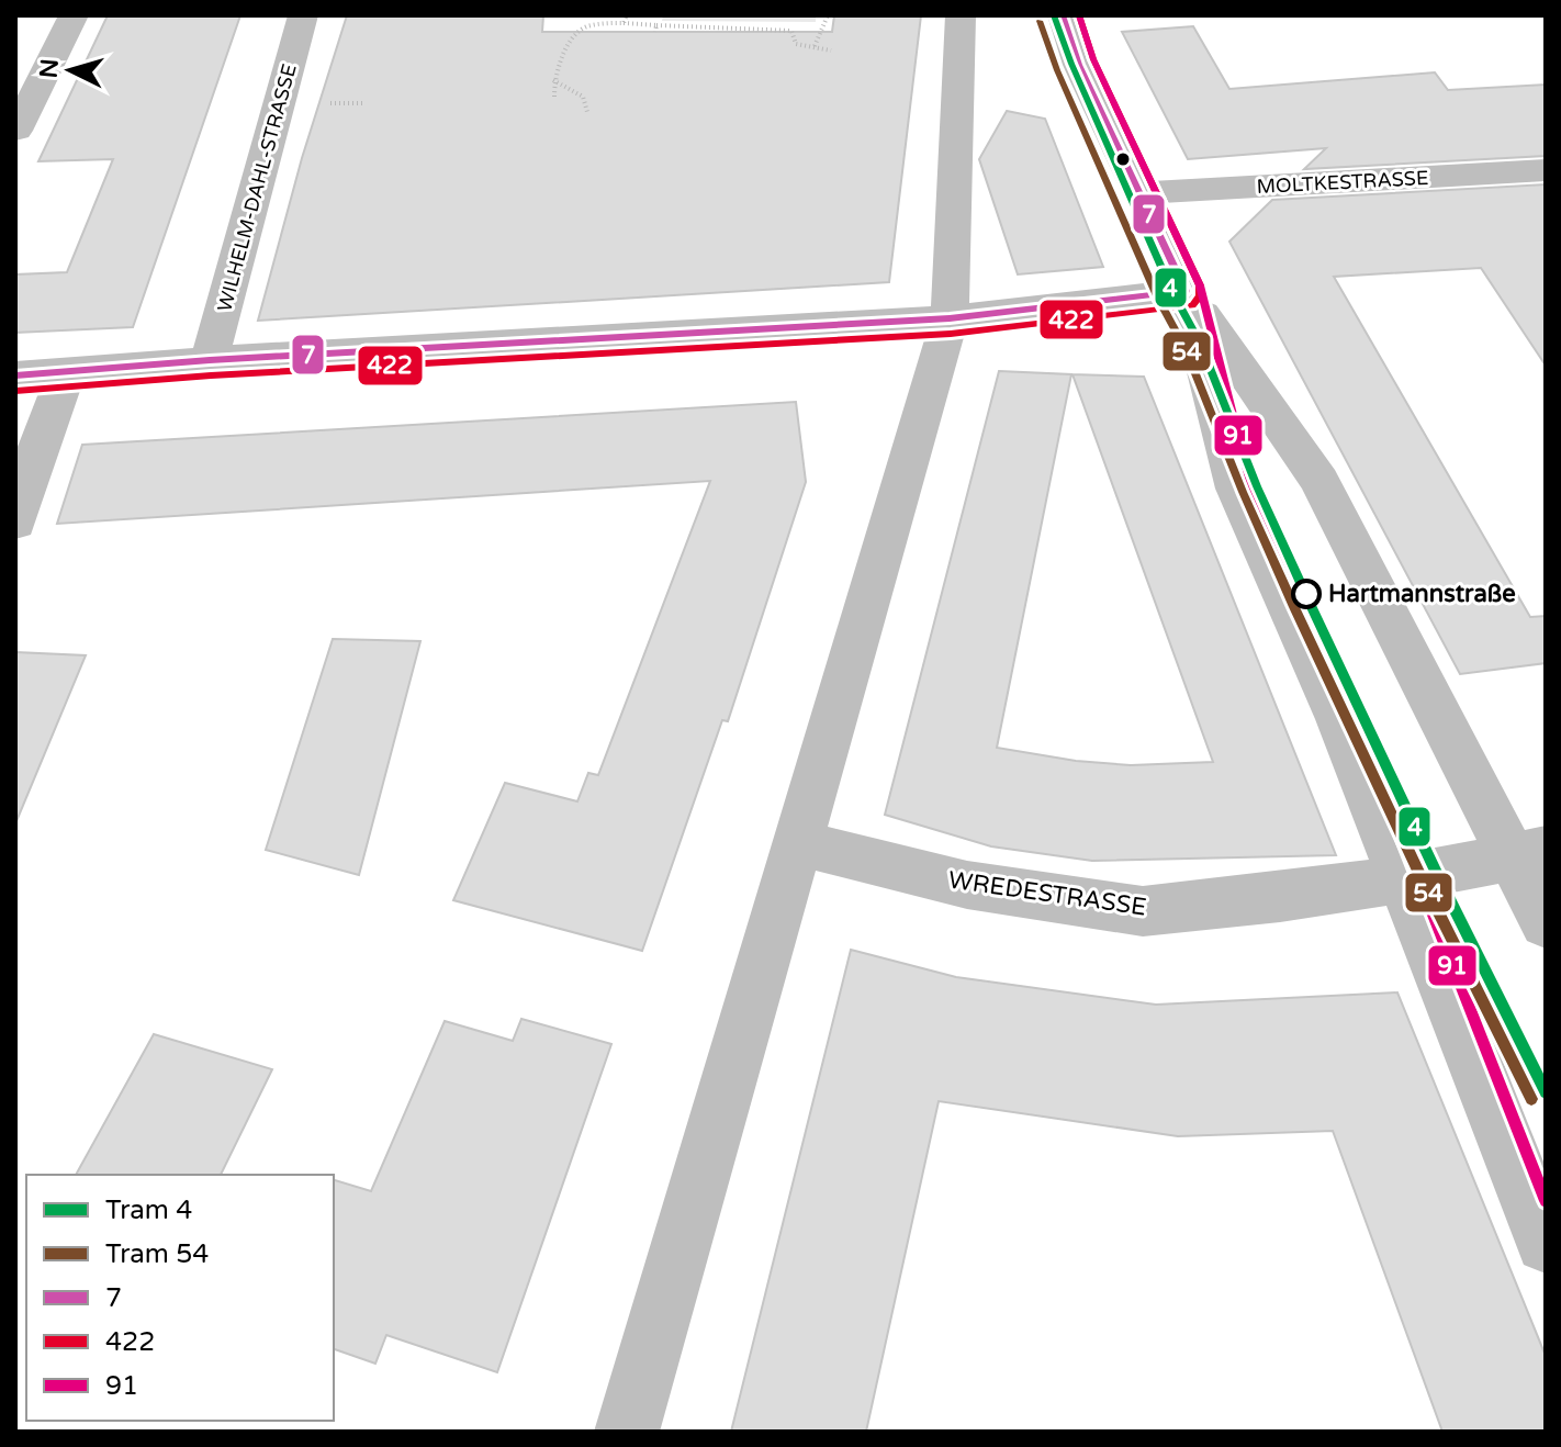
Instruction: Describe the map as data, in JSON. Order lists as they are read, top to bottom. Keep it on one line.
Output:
{"streets":{"street":["MOLTKESTRASSE","WILHELM-DAHL-STRASSE","WREDESTRASSE"]},"places":["Hartmannstraße"],"lines":["tram line 4","transit line 7","transit line 422","transit line 91","tram line 54"],"legend":["Tram 4","Tram 54","7","422","91"],"north":"left"}
